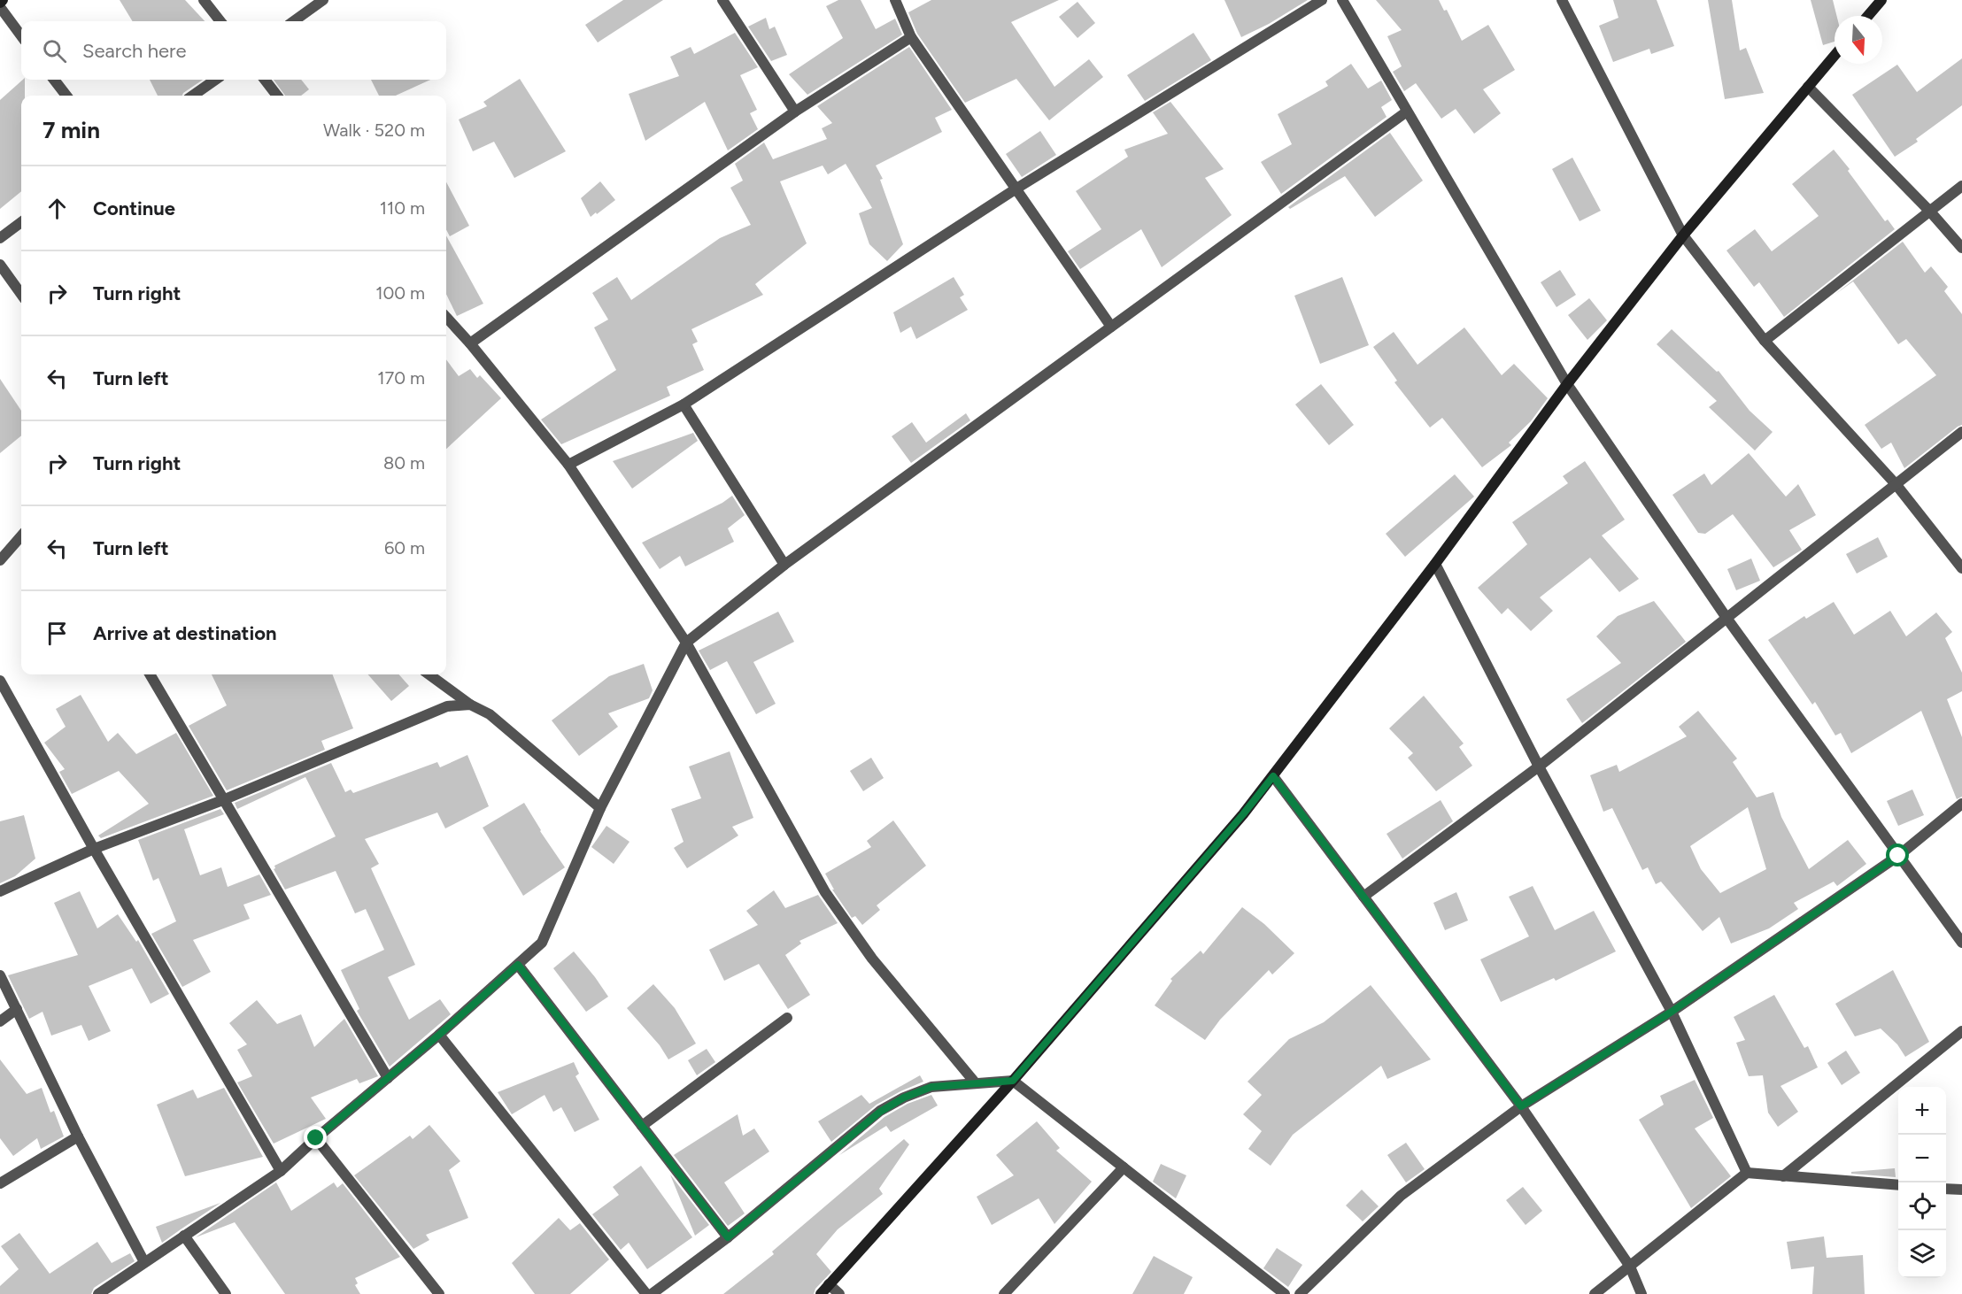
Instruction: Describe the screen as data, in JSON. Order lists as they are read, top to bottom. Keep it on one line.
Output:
{"north":"bottom","page":{"search":"Search here","heading":["7 min","Walk · 520 m"],"list":[["Continue","110 m"],["Turn right","100 m"],["Turn left","170 m"],["Turn right","80 m"],["Turn left","60 m"],"Arrive at destination"],"map_buttons":["+","−"]}}
